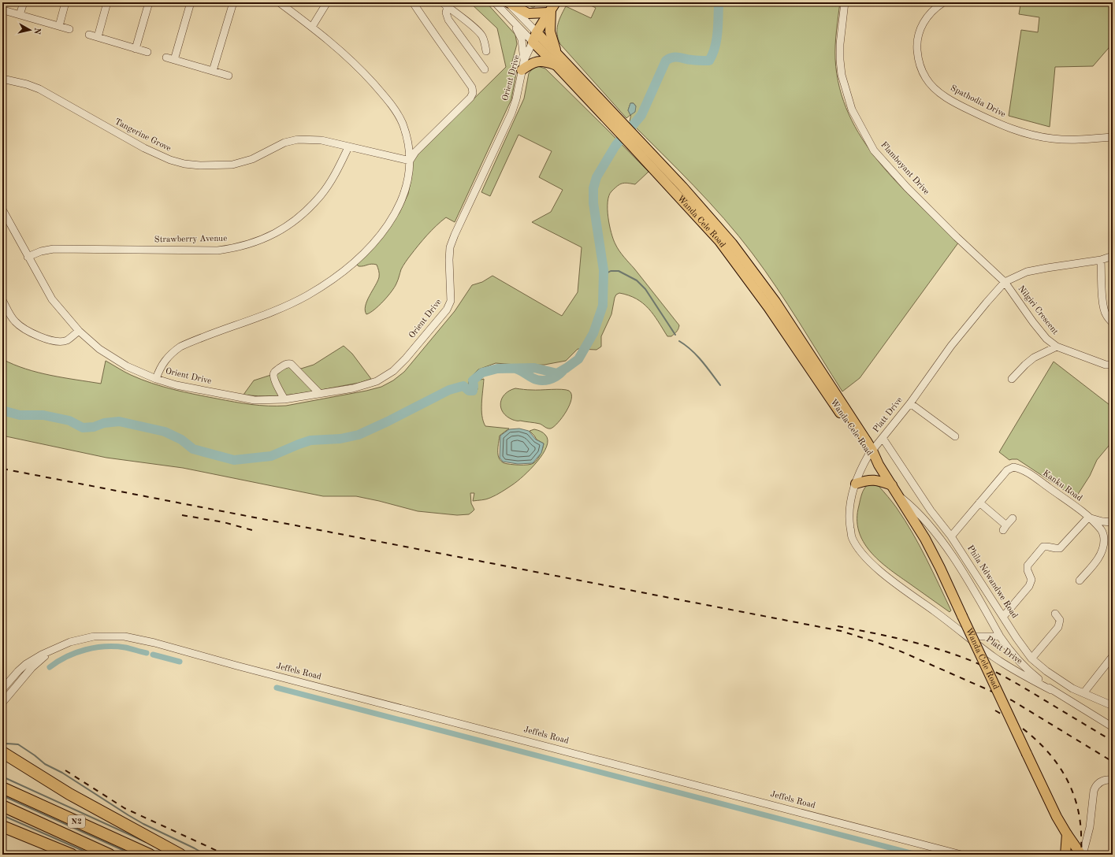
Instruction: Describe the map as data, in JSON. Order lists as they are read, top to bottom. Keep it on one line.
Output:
{"streets":{"highway":["N2"],"main road":["Wanda Cele Road"],"street":["Orient Drive","Spathodia Drive","Tangerine Grove","Flamboyant Drive","Strawberry Avenue","Nilgiri Crescent","Platt Drive","Kanku Road","Phila Ndwandwe Road","Jeffels Road"]},"crossings":[["Orient Drive","Tangerine Grove"],["Orient Drive","Wanda Cele Road"],["Orient Drive","Strawberry Avenue"],["Tangerine Grove","Strawberry Avenue"],["Flamboyant Drive","Nilgiri Crescent"],["Flamboyant Drive","Platt Drive"],["Wanda Cele Road","Platt Drive"],["Nilgiri Crescent","Platt Drive"],["Platt Drive","Phila Ndwandwe Road"]],"north":"right"}
